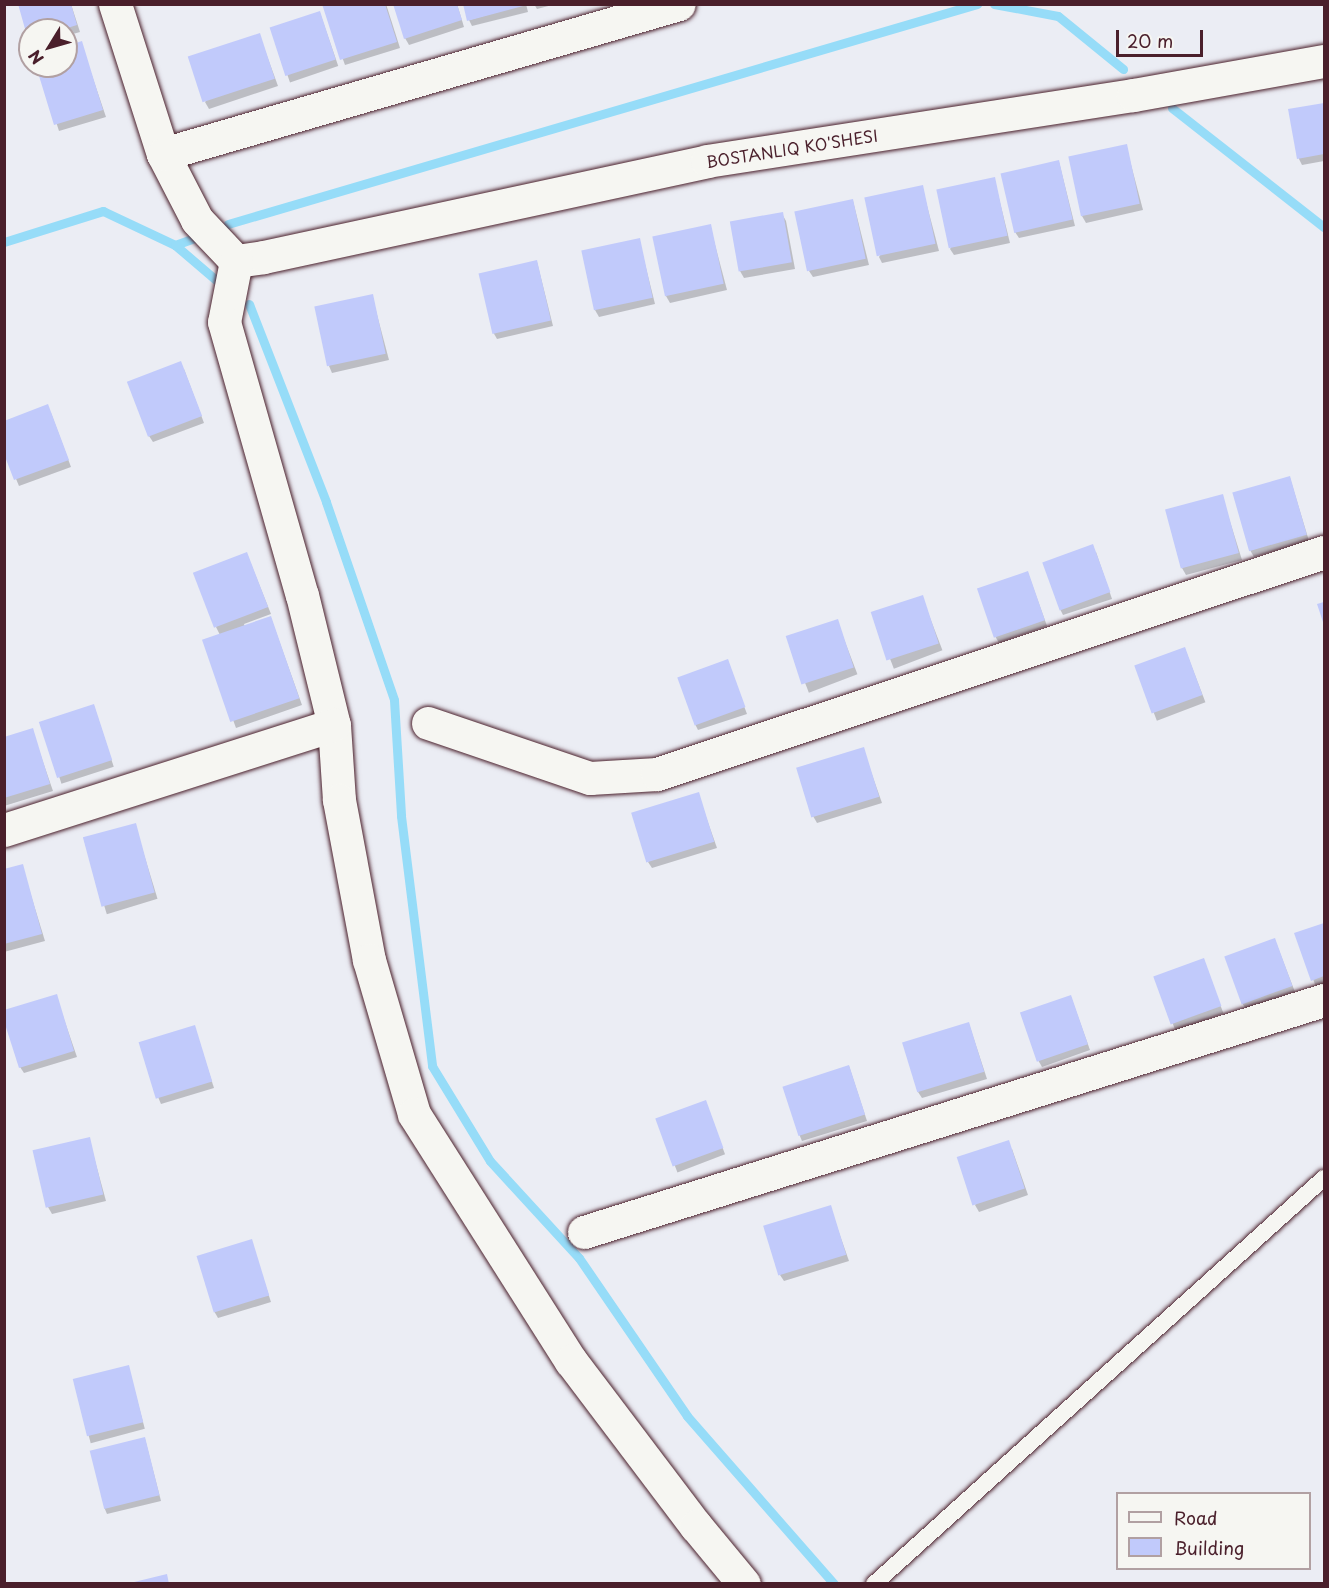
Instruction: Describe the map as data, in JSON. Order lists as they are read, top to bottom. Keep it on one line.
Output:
{"streets":{"street":["BOSTANLIQ KO'SHESI"]},"legend":["Road","Building"],"scale_bar":"20 m","north":"bottom left"}
